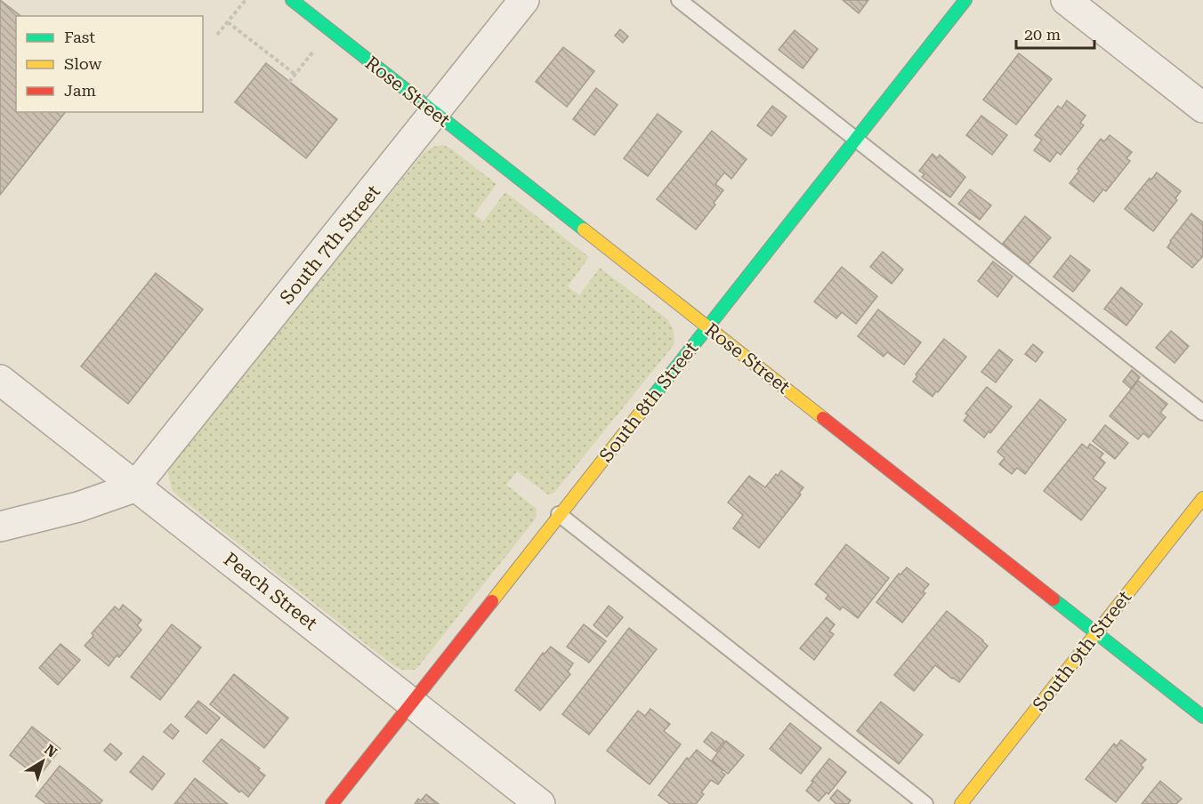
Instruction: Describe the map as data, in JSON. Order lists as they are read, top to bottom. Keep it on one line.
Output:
{"streets":{"street":["Rose Street","South 7th Street","South 8th Street","Peach Street","South 9th Street"]},"crossings":[["Rose Street","South 7th Street"],["Rose Street","South 8th Street"],["Rose Street","South 9th Street"],["South 7th Street","Peach Street"],["South 8th Street","Peach Street"]],"legend":["Fast","Slow","Jam"],"scale_bar":"20 m","north":"top right"}
